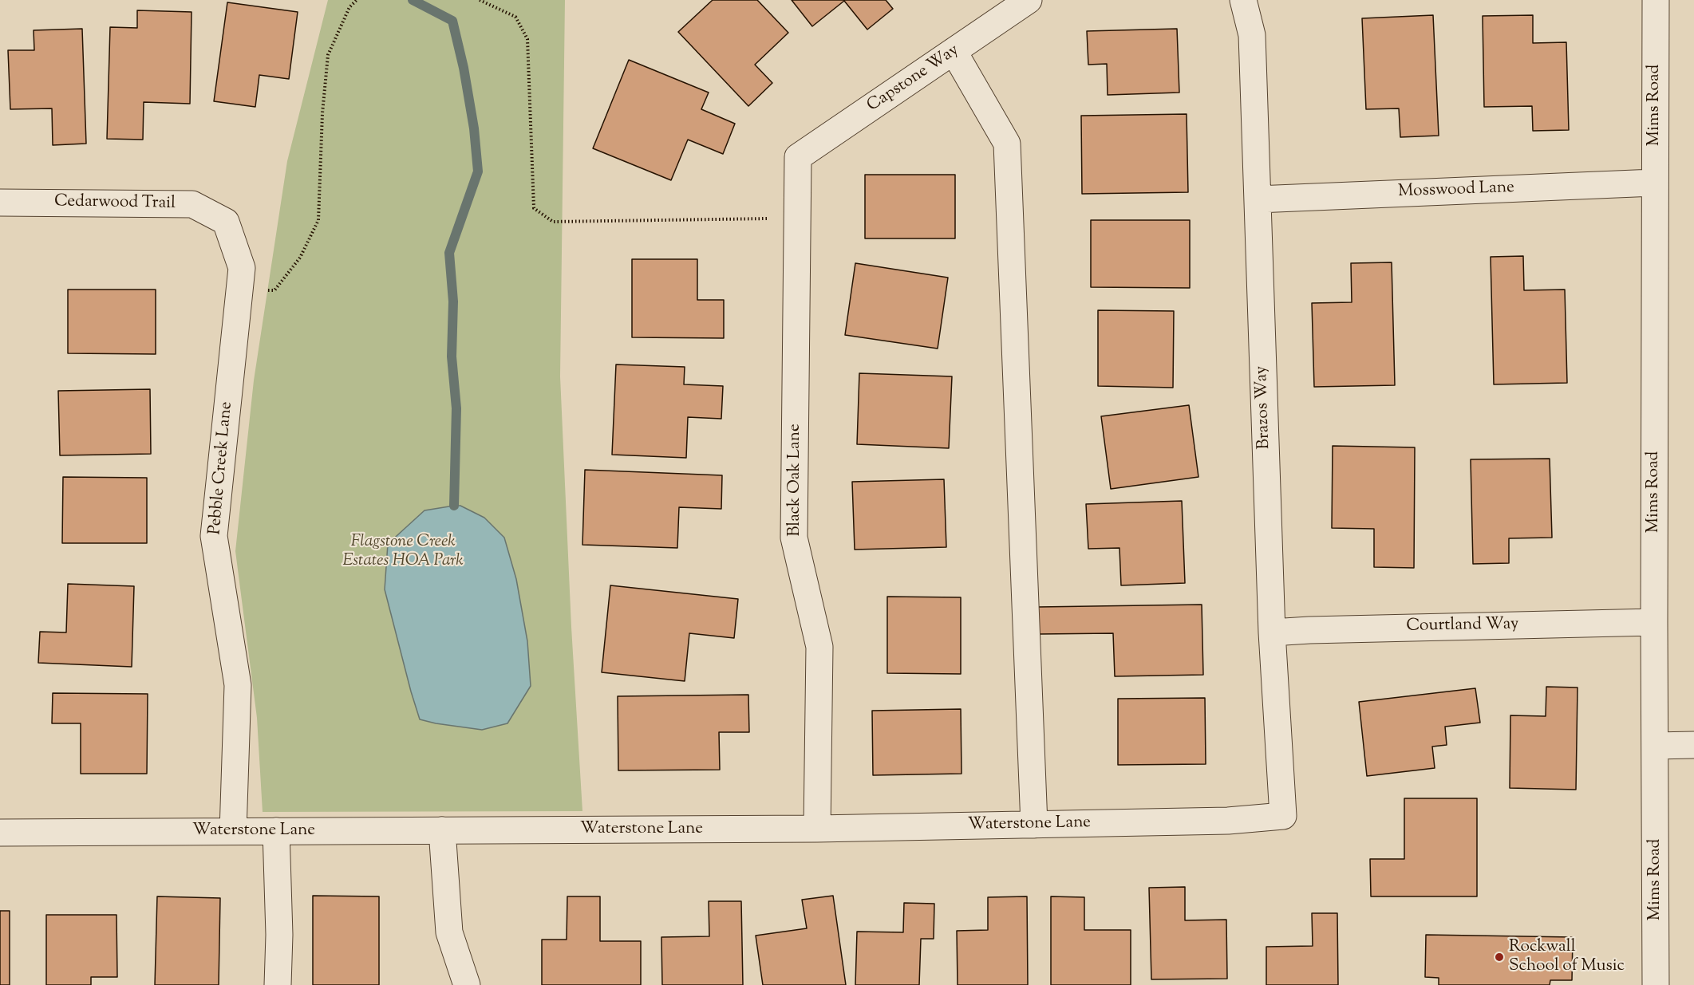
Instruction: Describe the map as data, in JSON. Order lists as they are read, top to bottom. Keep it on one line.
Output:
{"streets":{"street":["Capstone Way","Mims Road","Mosswood Lane","Cedarwood Trail","Brazos Way","Pebble Creek Lane","Black Oak Lane","Courtland Way","Waterstone Lane"]},"crossings":[["Capstone Way","Black Oak Lane"],["Mims Road","Mosswood Lane"],["Mims Road","Courtland Way"],["Mosswood Lane","Brazos Way"],["Cedarwood Trail","Pebble Creek Lane"],["Brazos Way","Courtland Way"],["Brazos Way","Waterstone Lane"],["Pebble Creek Lane","Waterstone Lane"],["Black Oak Lane","Waterstone Lane"]],"parks":["Flagstone Creek Estates HOA Park"],"places":["Rockwall School of Music"]}
